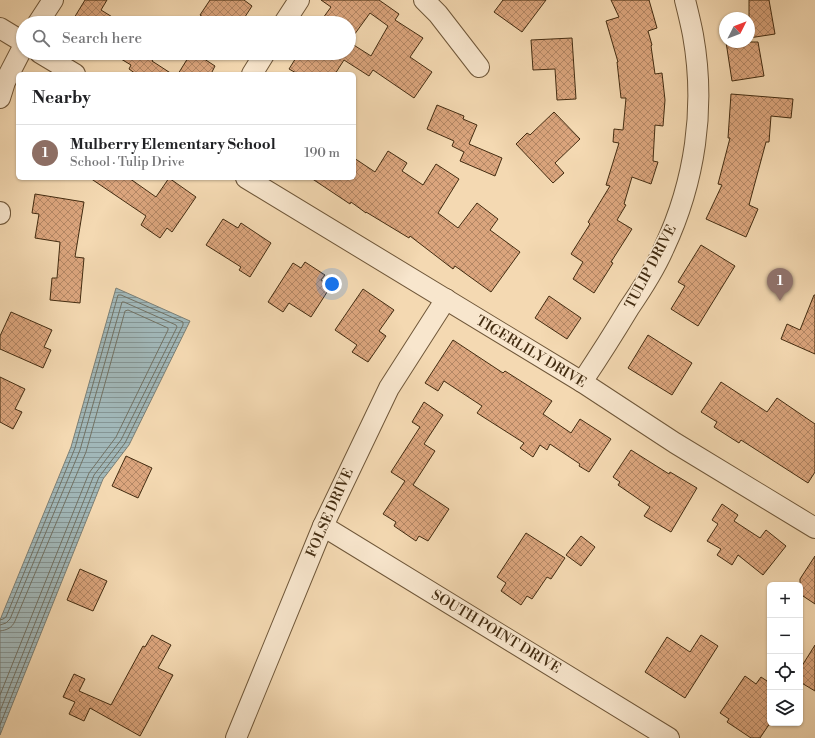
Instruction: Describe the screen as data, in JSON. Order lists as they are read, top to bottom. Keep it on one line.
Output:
{"streets":{"street":["TULIP DRIVE","TIGERLILY DRIVE","FOLSE DRIVE","SOUTH POINT DRIVE"]},"crossings":[["TULIP DRIVE","TIGERLILY DRIVE"],["TIGERLILY DRIVE","FOLSE DRIVE"],["FOLSE DRIVE","SOUTH POINT DRIVE"]],"north":"top right","page":{"search":"Search here","heading":"Nearby","list":[{"mark":"1","name":"Mulberry Elementary School","note":"School · Tulip Drive","value":"190 m"}],"pins":"1","map_buttons":["+","−"]}}
